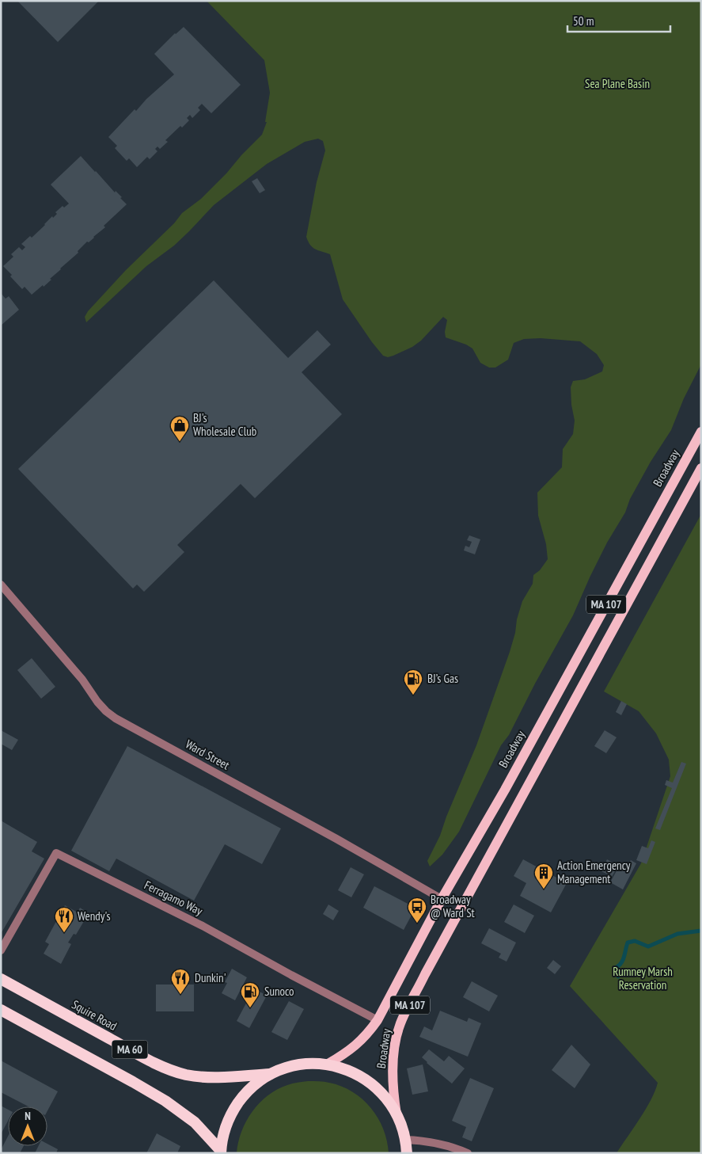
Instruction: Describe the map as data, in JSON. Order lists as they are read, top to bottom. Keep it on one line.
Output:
{"streets":{"highway":["Squire Road","MA 60"],"main road":["Broadway","MA 107"],"street":["Ward Street","Ferragamo Way"]},"crossings":[["Broadway","Ward Street"],["Broadway","Ferragamo Way"],["Broadway","MA 60"],["Squire Road","MA 60"]],"parks":["Sea Plane Basin","Rumney Marsh Reservation"],"places":{"shop":["BJ's Wholesale Club"],"fuel station":["BJ’s Gas","Sunoco"],"building":["Action Emergency Management"],"bus stop":["Broadway @ Ward St"],"restaurant":["Wendy's","Dunkin'"]},"scale_bar":"50 m","north":"top"}
